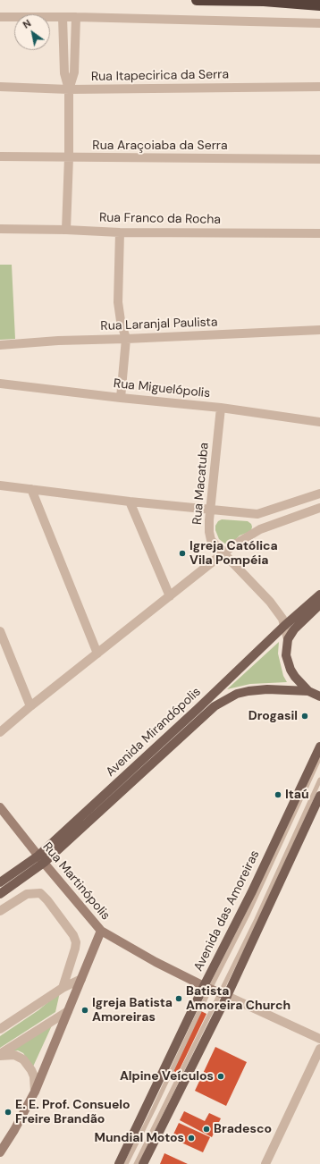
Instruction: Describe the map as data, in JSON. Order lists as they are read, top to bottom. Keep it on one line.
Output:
{"streets":{"main road":["Avenida Mirandópolis","Avenida das Amoreiras"],"street":["Rua Itapecirica da Serra","Rua Araçoiaba da Serra","Rua Franco da Rocha","Rua Laranjal Paulista","Rua Miguelópolis","Rua Macatuba","Rua Martinópolis"]},"crossings":[["Rua Miguelópolis","Rua Macatuba"],["Rua Macatuba","Avenida Mirandópolis"],["Avenida Mirandópolis","Rua Martinópolis"],["Rua Martinópolis","Avenida das Amoreiras"]],"places":["Igreja Católica Vila Pompéia","Drogasil","Itaú","Batista Amoreira Church","Igreja Batista Amoreiras","Alpine Veículos","E. E. Prof. Consuelo Freire Brandão","Bradesco","Mundial Motos"],"north":"top left"}
